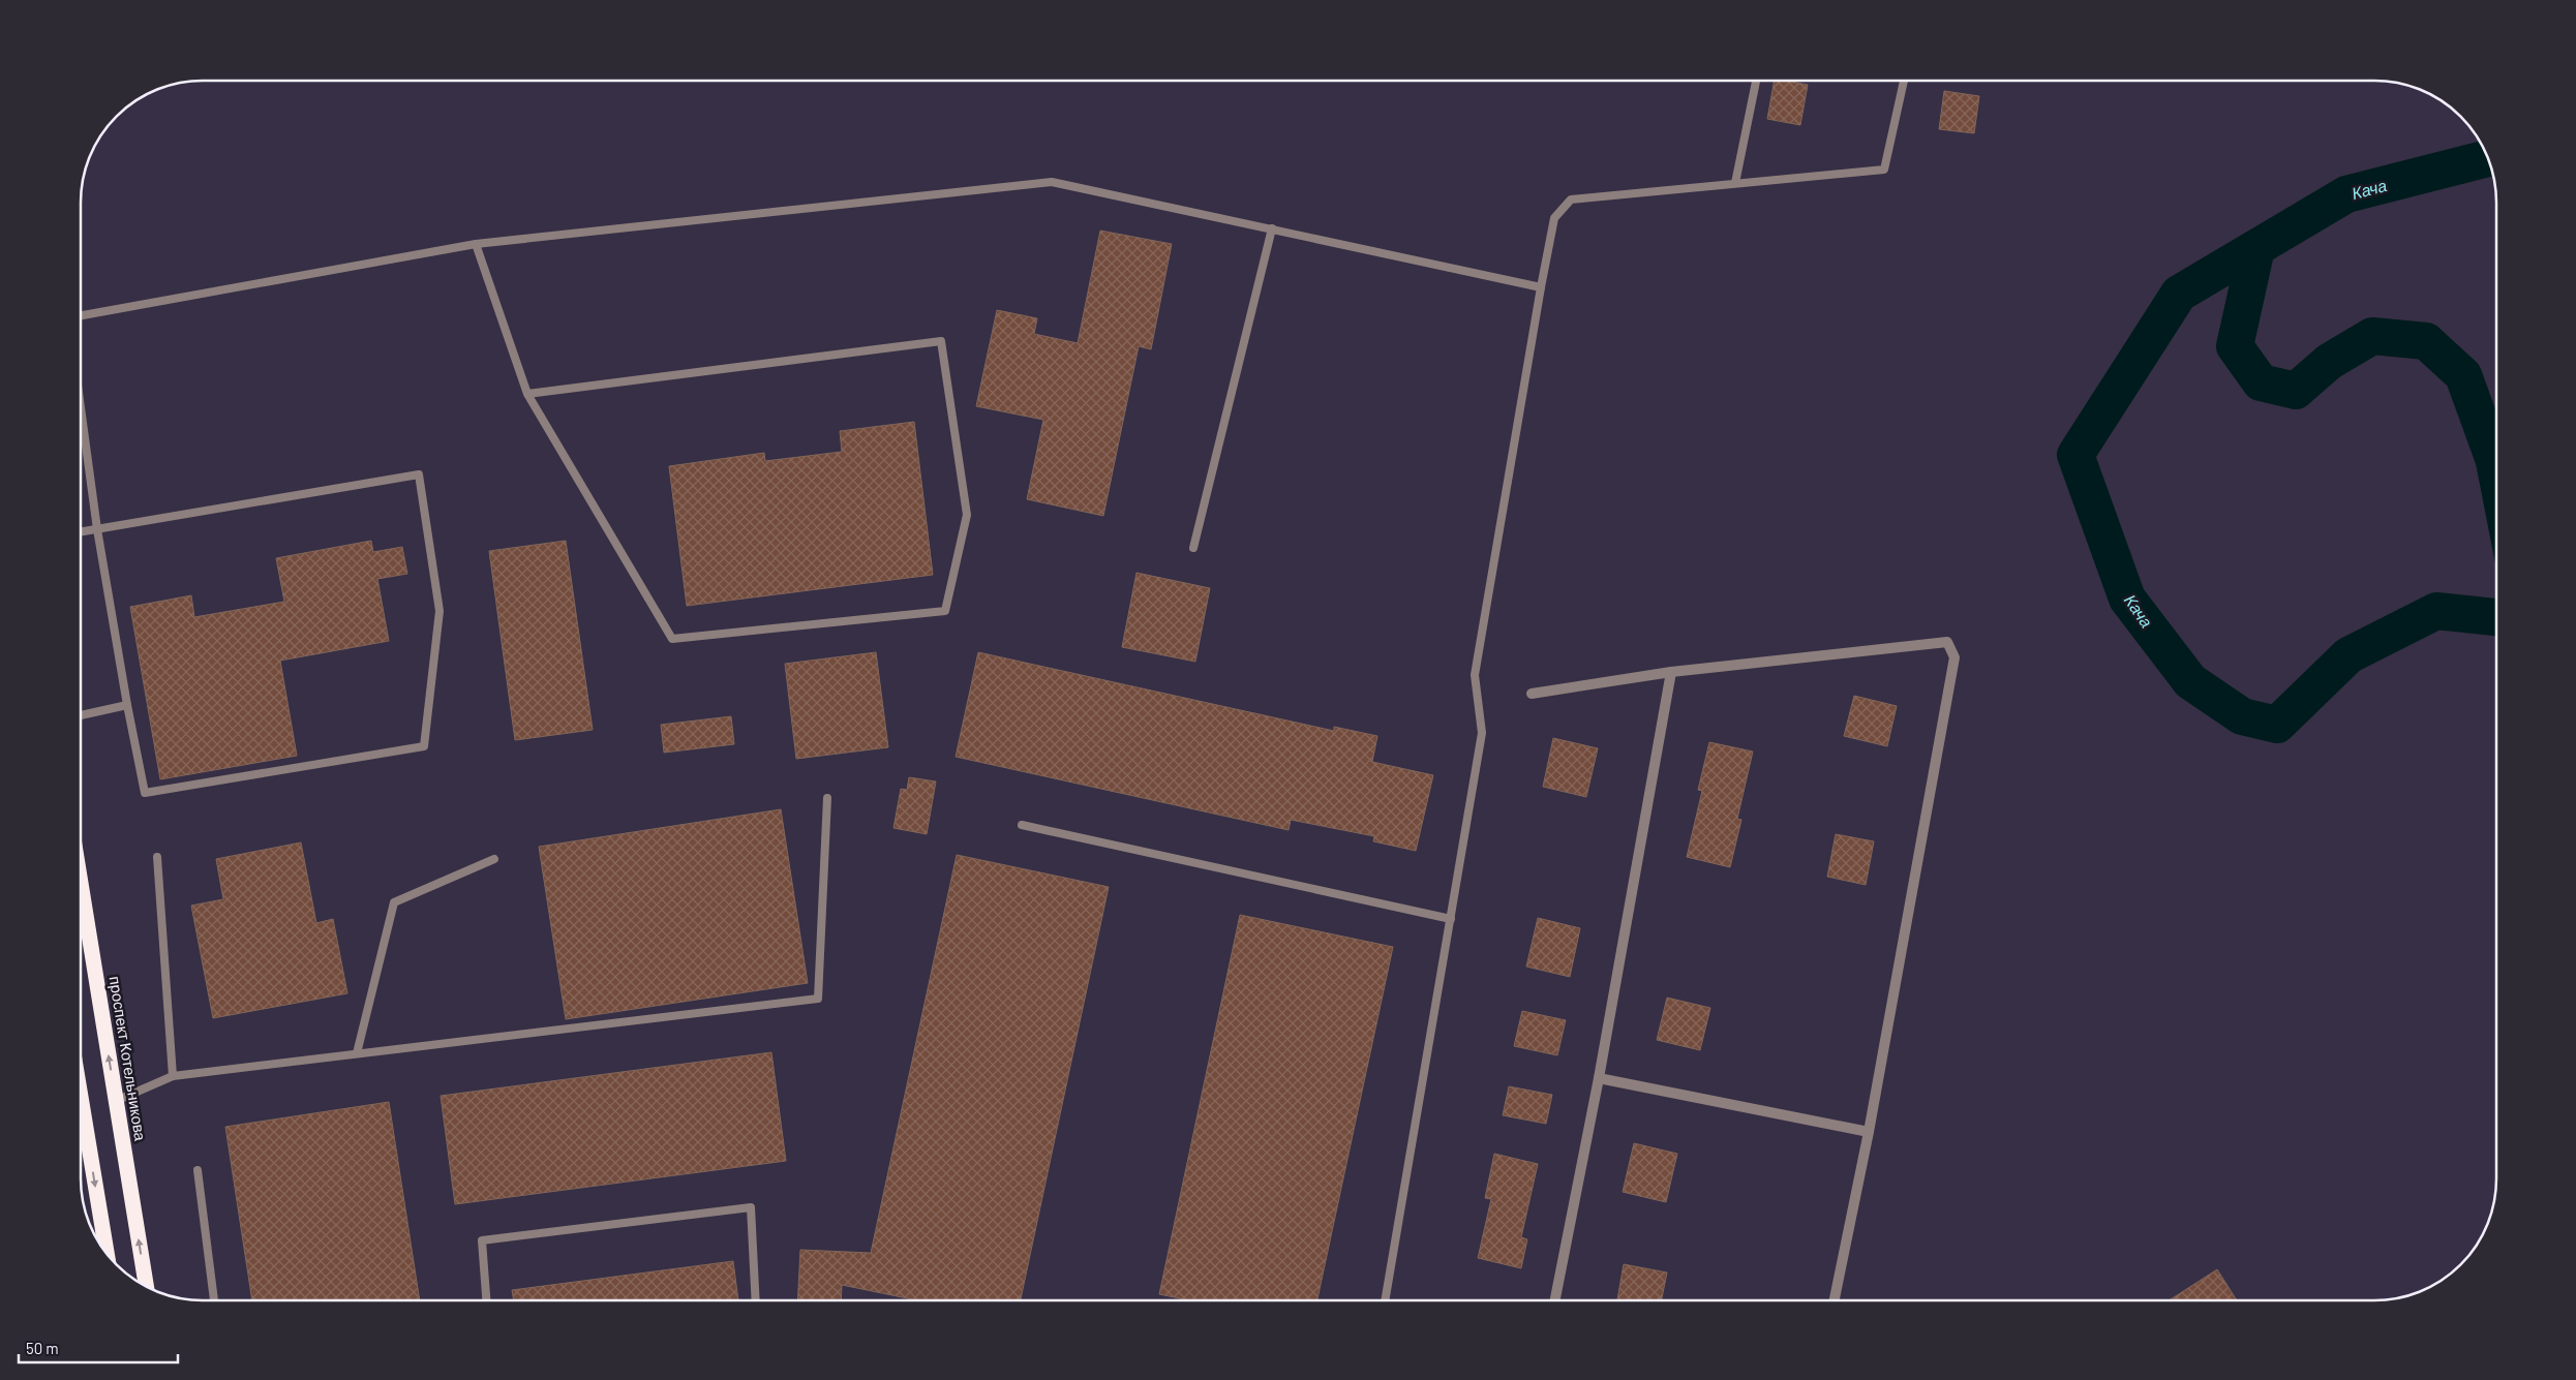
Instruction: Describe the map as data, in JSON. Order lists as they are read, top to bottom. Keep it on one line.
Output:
{"streets":{"highway":["проспект Котельникова"]},"water":["Кача"],"scale_bar":"50 m"}
